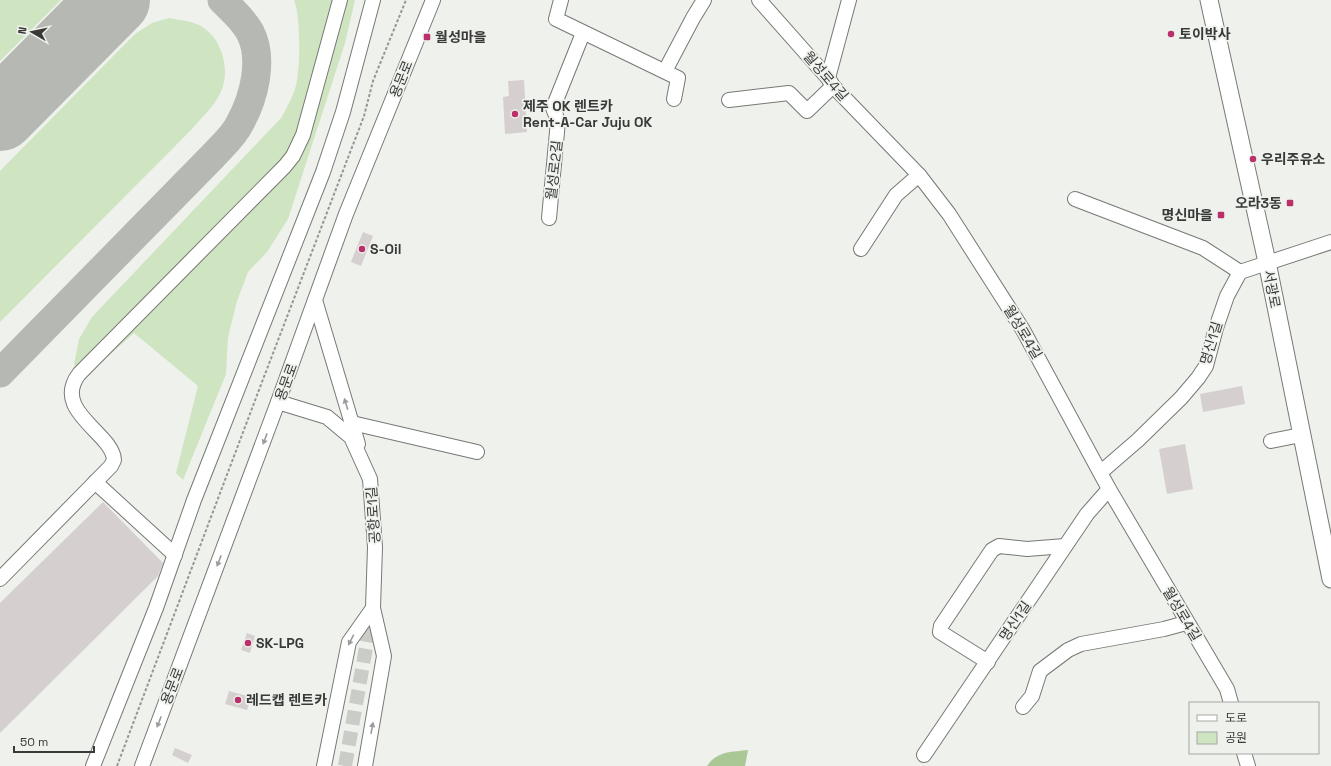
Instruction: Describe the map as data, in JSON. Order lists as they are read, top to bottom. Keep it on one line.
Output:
{"streets":{"main road":["서광로"],"street":["월성로4길","용문로","월성로2길","명신1길","공항로1길"]},"crossings":[["월성로4길","명신1길"],["용문로","공항로1길"]],"places":{"other":["토이박사","제주 OK 렌트카 Rent-A-Car Juju OK","우리주유소","S-Oil","SK-LPG","레드캡 렌트카"],"transit":["월성마을","오라3동","명신마을"]},"legend":["도로","공원"],"scale_bar":"50 m","north":"left"}
